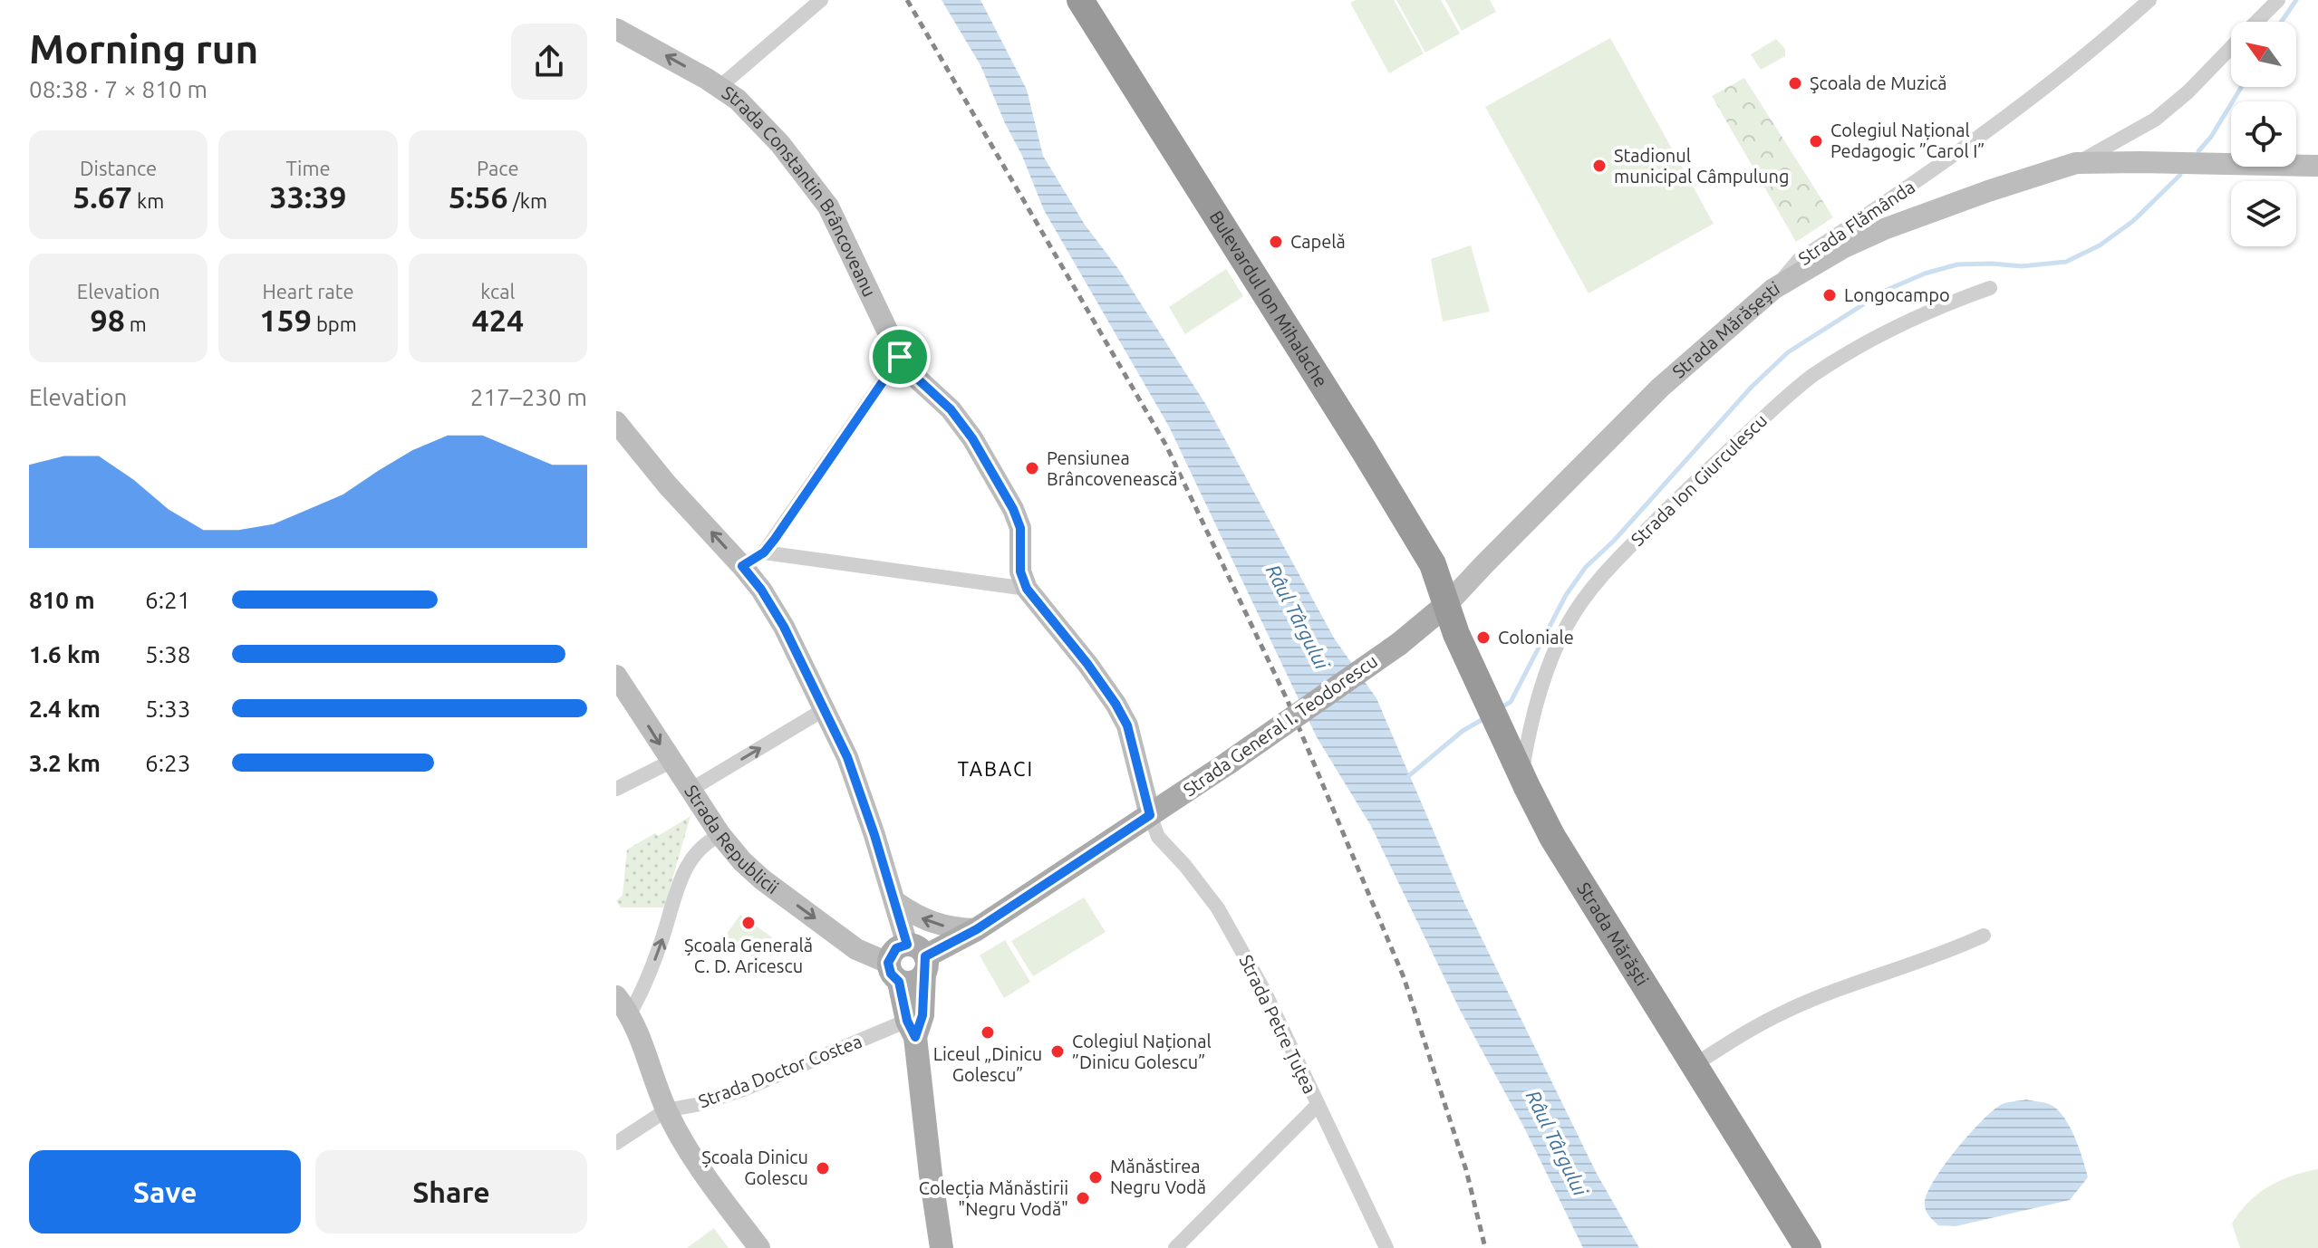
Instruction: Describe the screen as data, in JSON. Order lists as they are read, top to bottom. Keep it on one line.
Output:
{"streets":{"highway":["Bulevardul Ion Mihalache","Strada Mărăști"],"main road":["Strada Constantin Brâncoveanu","Strada Mărășești","Strada General I. Teodorescu","Strada Republicii"],"street":["Strada Flămânda","Strada Ion Giurculescu","Strada Petre Țuțea","Strada Doctor Costea"]},"crossings":[["Strada Flămânda","Strada Mărășești"],["Bulevardul Ion Mihalache","Strada Mărășești"],["Bulevardul Ion Mihalache","Strada General I. Teodorescu"],["Bulevardul Ion Mihalache","Strada Mărăști"],["Strada Mărășești","Strada General I. Teodorescu"],["Strada Mărășești","Strada Mărăști"],["Strada Ion Giurculescu","Strada Mărăști"],["Strada General I. Teodorescu","Strada Mărăști"],["Strada General I. Teodorescu","Strada Petre Țuțea"]],"districts":["TABACI"],"water":["Râul Târgului"],"places":["Şcoala de Muzică","Colegiul Național Pedagogic ”Carol I”","Stadionul municipal Câmpulung","Capelă","Longocampo","Pensiunea Brâncovenească","Coloniale","Școala Generală C. D. Aricescu","Liceul „Dinicu Golescu”","Colegiul Național ”Dinicu Golescu”","Școala Dinicu Golescu","Mănăstirea Negru Vodă","Colecția Mănăstirii \"Negru Vodă\""],"north":"top left","page":{"heading":["Morning run","08:38 · 7 × 810 m"],"stats":[["Distance","5.67 km"],["Time","33:39"],["Pace","5:56 /km"],["Elevation","98 m"],["Heart rate","159 bpm"],["kcal","424"]],"chart":["Elevation","217–230 m"],"list":[{"name":"810 m","note":"6:21"},{"name":"1.6 km","note":"5:38"},{"name":"2.4 km","note":"5:33"},{"name":"3.2 km","note":"6:23"}],"buttons":["Save","Share"]}}
